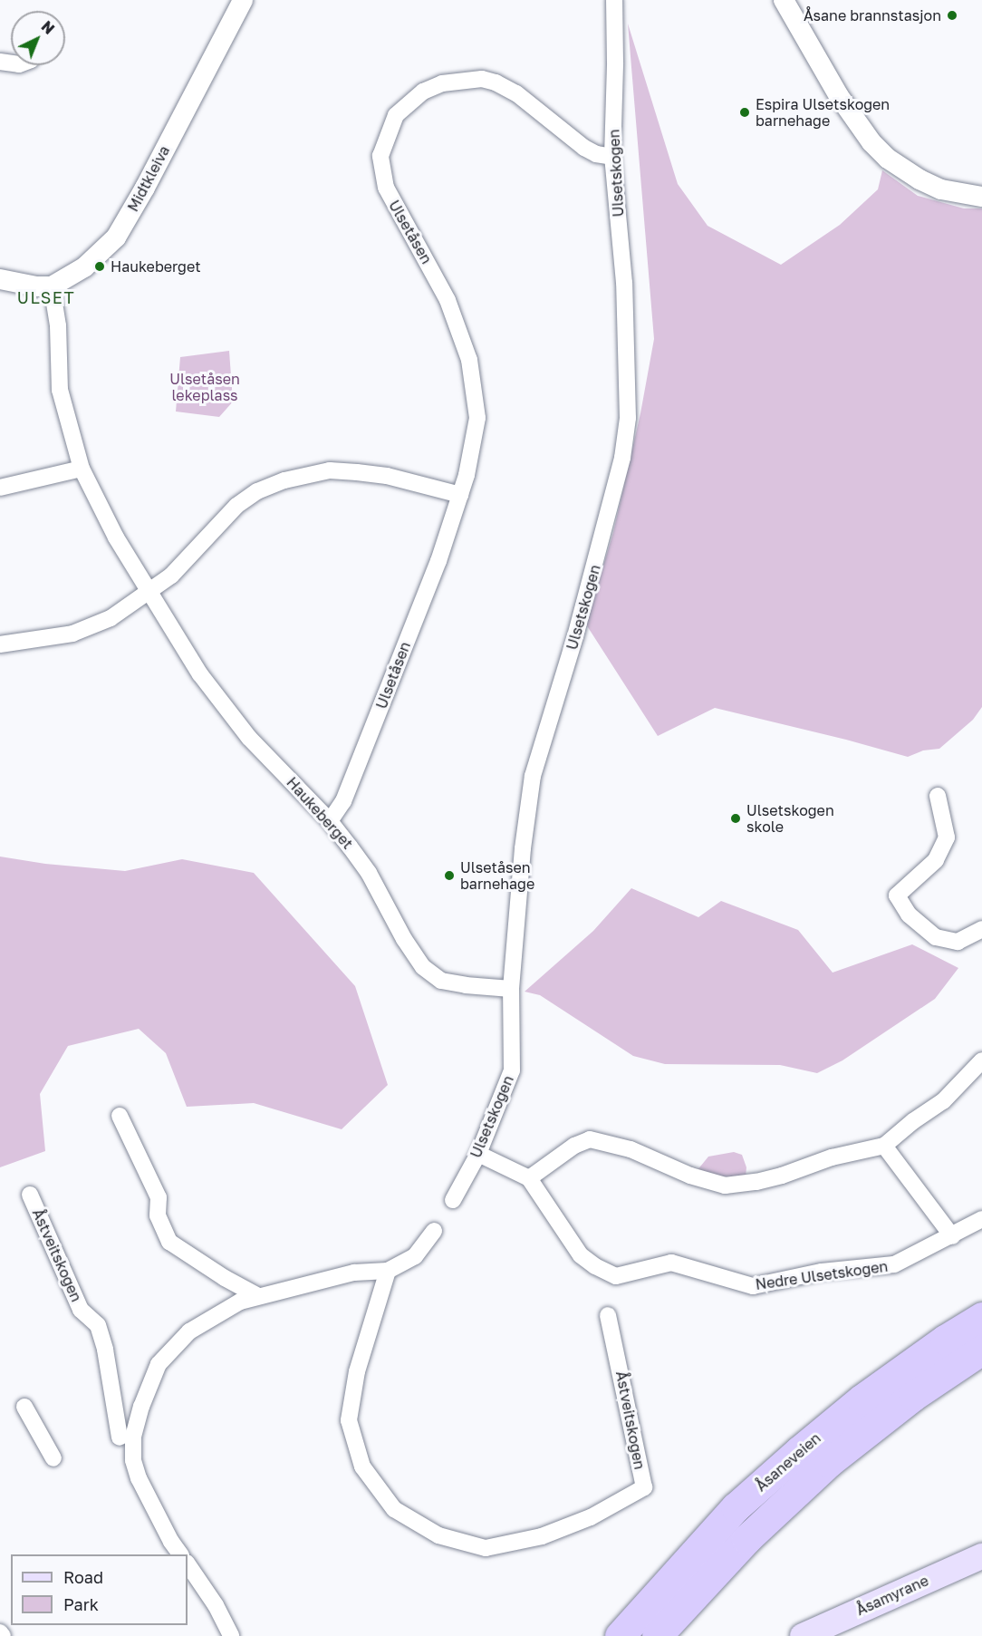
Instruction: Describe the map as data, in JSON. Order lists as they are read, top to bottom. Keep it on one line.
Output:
{"streets":{"highway":["Åsaneveien"],"main road":["Åsamyrane"],"street":["Ulsetskogen","Midtkleiva","Ulsetåsen","Haukeberget","Åstveitskogen","Nedre Ulsetskogen"]},"crossings":[["Ulsetskogen","Ulsetåsen"],["Ulsetskogen","Haukeberget"],["Midtkleiva","Haukeberget"],["Ulsetåsen","Haukeberget"]],"districts":["ULSET"],"parks":["Ulsetåsen lekeplass"],"places":["Åsane brannstasjon","Espira Ulsetskogen barnehage","Haukeberget","Ulsetskogen skole","Ulsetåsen barnehage"],"legend":["Road","Park"],"north":"top right"}
